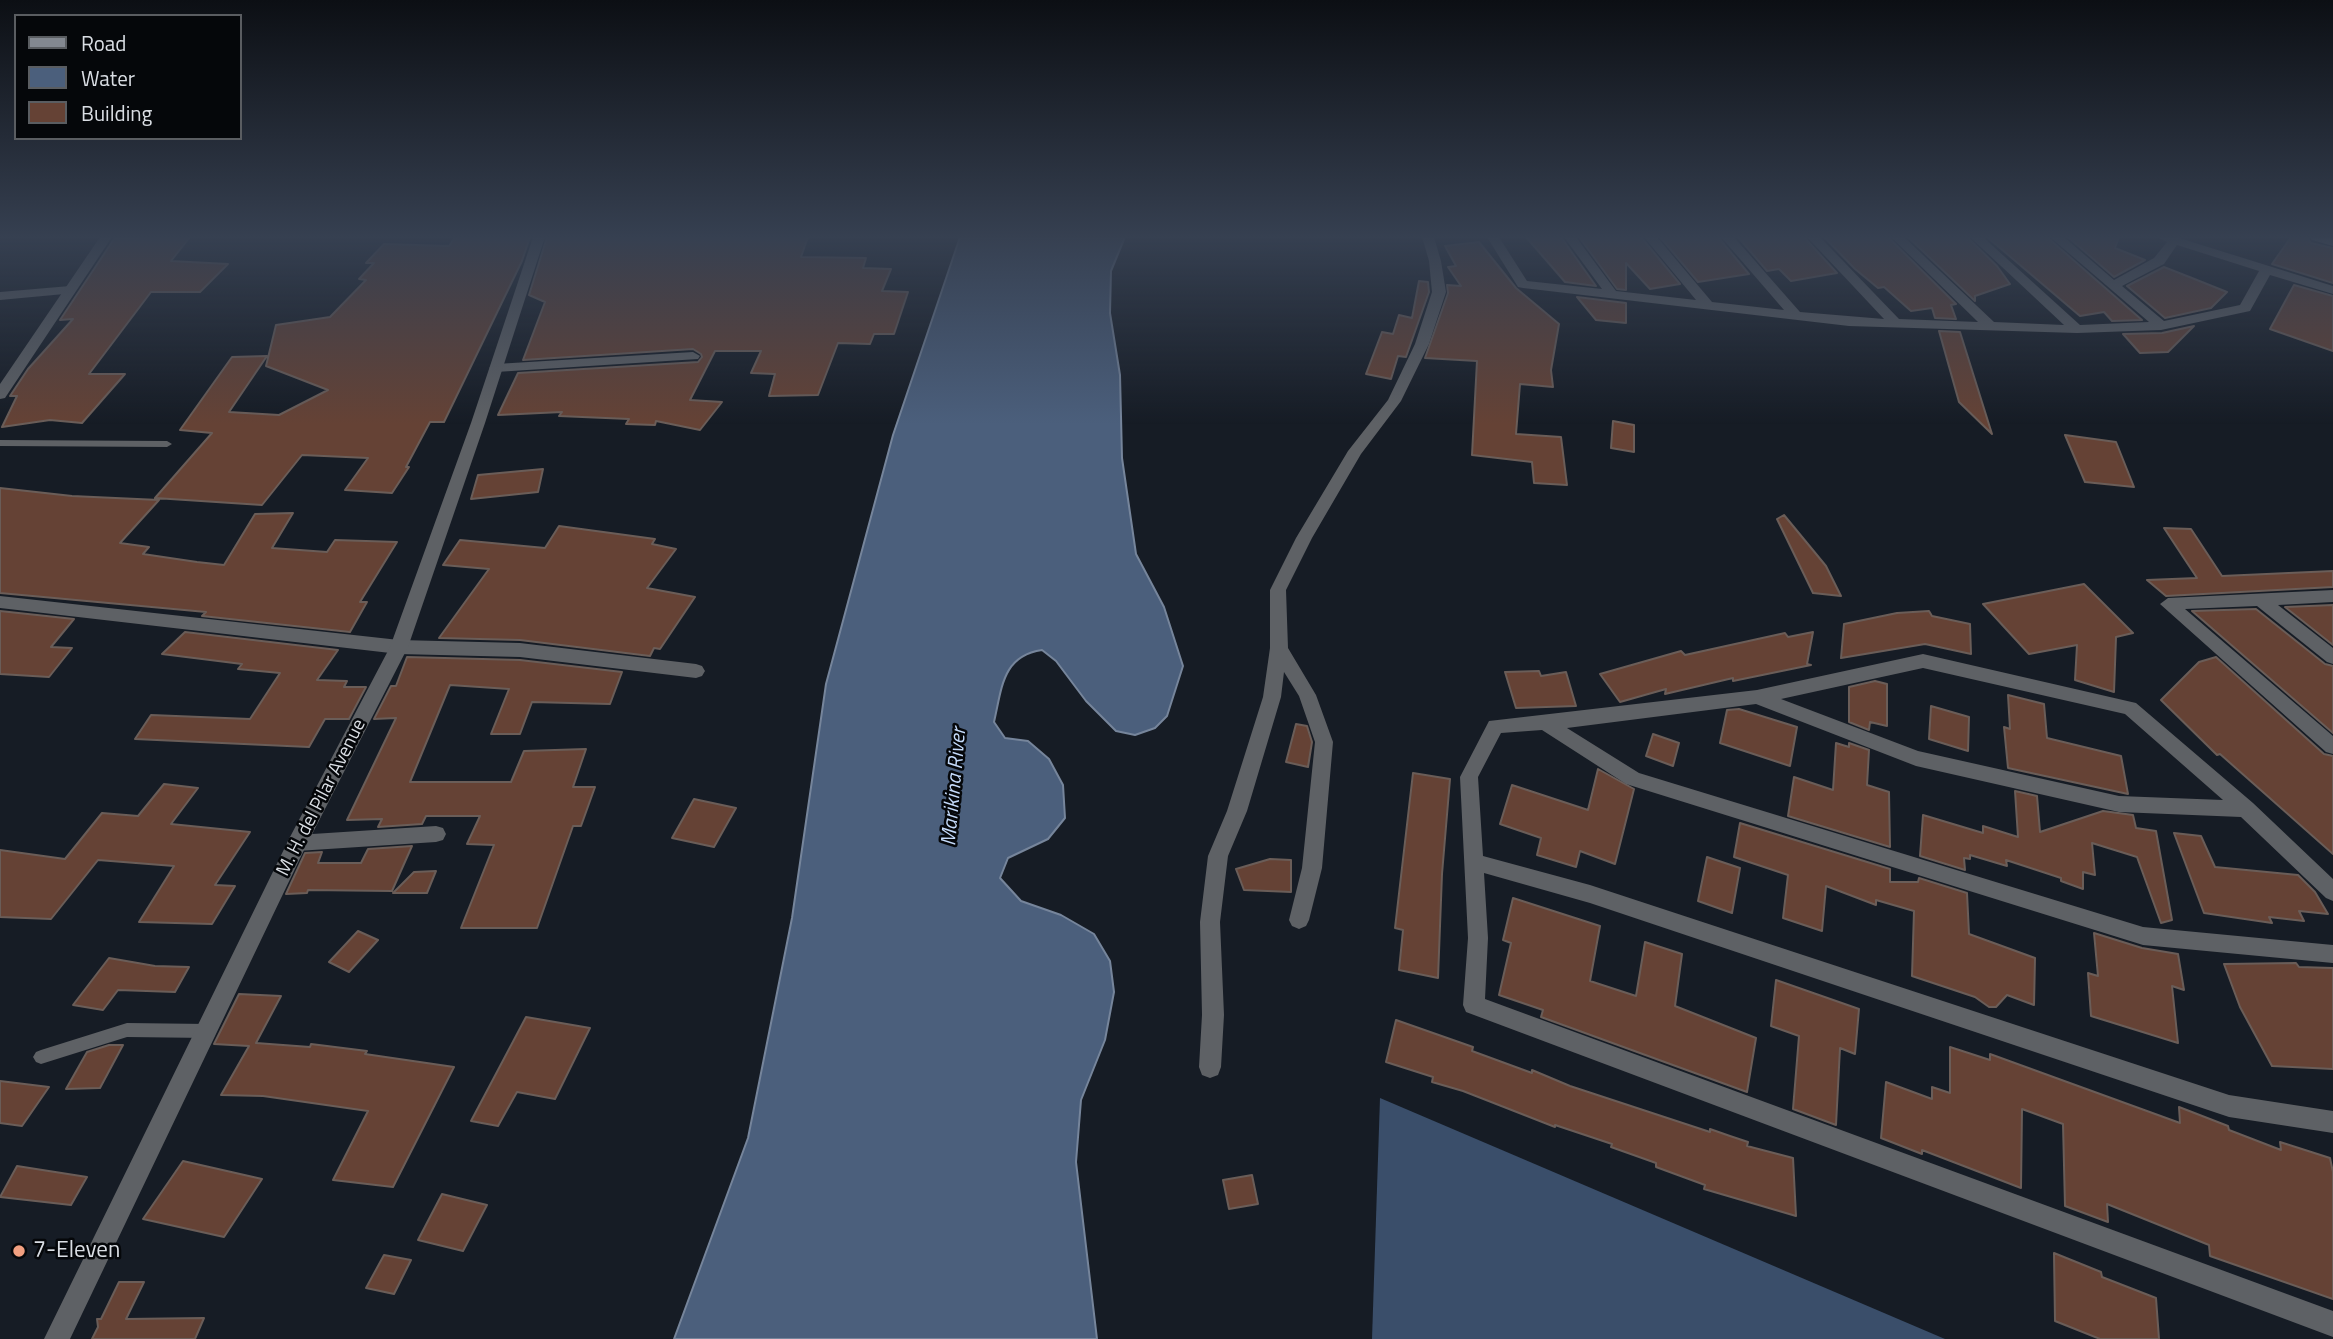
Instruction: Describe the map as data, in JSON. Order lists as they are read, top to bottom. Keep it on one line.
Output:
{"streets":{"street":["M. H. del Pilar Avenue"]},"water":["Marikina River"],"places":["7-Eleven"],"legend":["Road","Water","Building"]}
